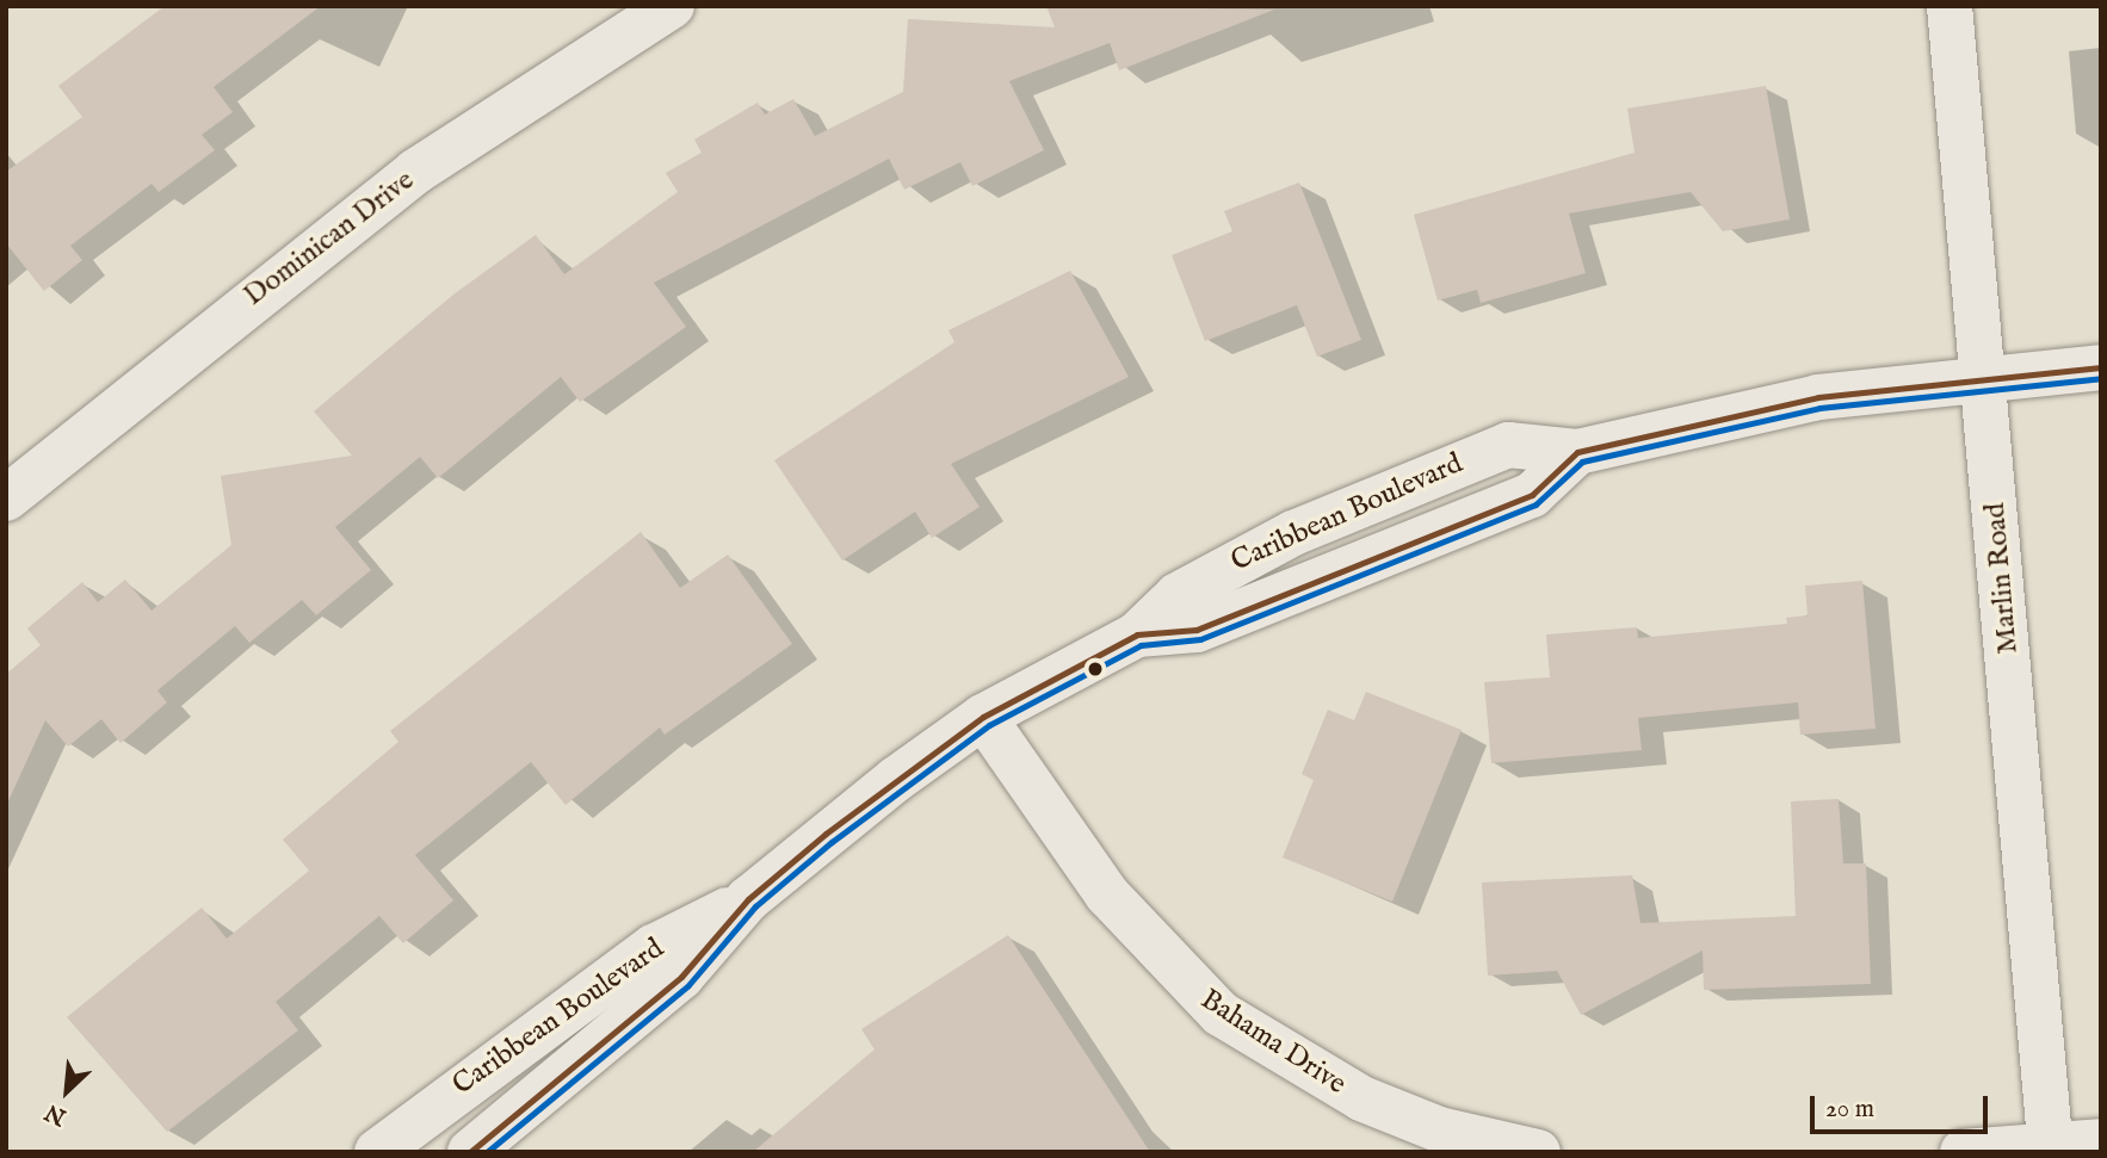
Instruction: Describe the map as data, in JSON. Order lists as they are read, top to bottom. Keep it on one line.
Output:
{"streets":{"street":["Dominican Drive","Caribbean Boulevard","Marlin Road","Bahama Drive"]},"crossings":[["Caribbean Boulevard","Marlin Road"],["Caribbean Boulevard","Bahama Drive"]],"scale_bar":"20 m","north":"bottom left"}
